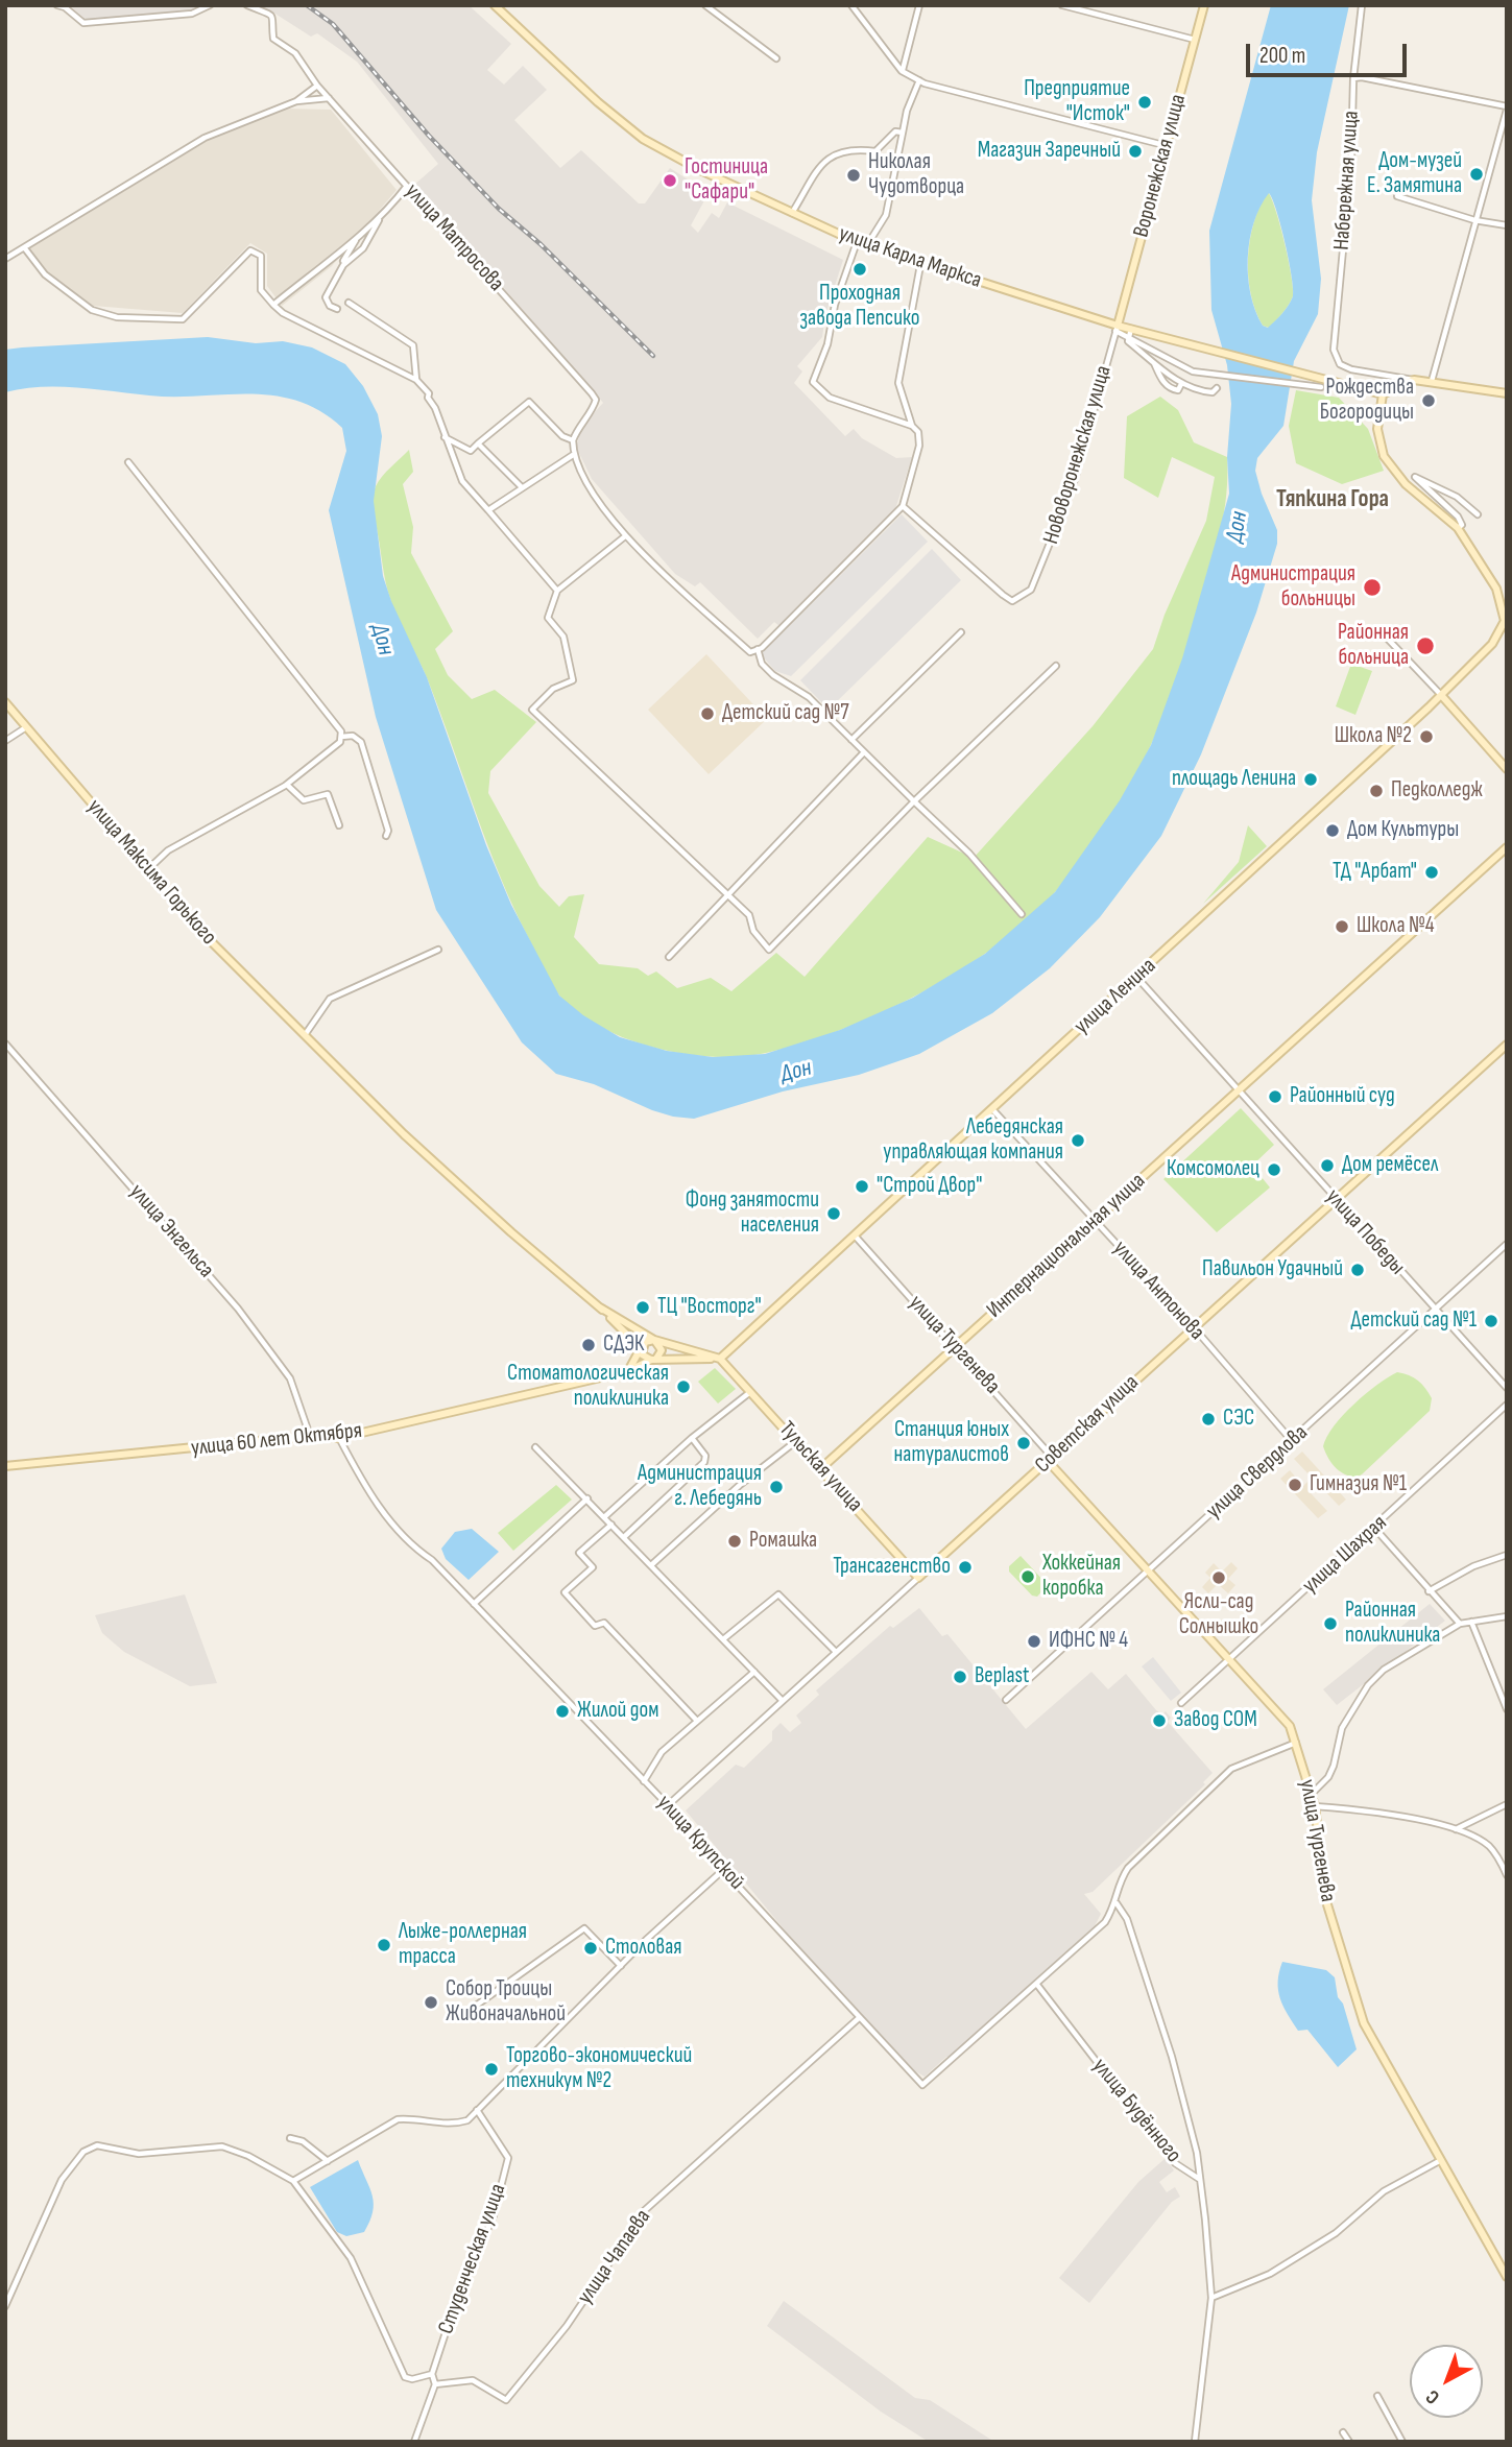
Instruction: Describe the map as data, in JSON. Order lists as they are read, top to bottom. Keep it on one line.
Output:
{"streets":{"main road":["Воронежская улица","улица Карла Маркса","улица Максима Горького","улица Ленина","Интернациональная улица","улица Тургенева","Советская улица","улица 60 лет Октября","Тульская улица"],"street":["Набережная улица","улица Матросова","Нововоронежская улица","улица Энгельса","улица Победы","улица Антонова","улица Свердлова","улица Шахрая","улица Крупской","улица Будённого","улица Чапаева","Студенческая улица"]},"crossings":[["Воронежская улица","улица Карла Маркса"],["Воронежская улица","Нововоронежская улица"],["улица Карла Маркса","Нововоронежская улица"],["улица Максима Горького","улица 60 лет Октября"],["улица Максима Горького","Тульская улица"],["улица Ленина","улица Победы"],["улица Ленина","улица Антонова"],["улица Ленина","улица Тургенева"],["улица Ленина","Тульская улица"],["улица Энгельса","улица 60 лет Октября"],["улица Победы","Интернациональная улица"],["улица Победы","Советская улица"],["улица Победы","улица Свердлова"],["Интернациональная улица","улица Антонова"],["Интернациональная улица","улица Тургенева"],["Интернациональная улица","Тульская улица"],["улица Антонова","Советская улица"],["улица Антонова","улица Свердлова"],["улица Тургенева","Советская улица"],["улица Тургенева","улица Свердлова"],["улица Тургенева","улица Шахрая"],["Советская улица","Тульская улица"],["Советская улица","улица Крупской"],["улица 60 лет Октября","Тульская улица"],["улица 60 лет Октября","улица Крупской"],["улица Крупской","улица Будённого"],["улица Крупской","улица Чапаева"]],"districts":["Тяпкина Гора"],"water":["Дон"],"places":["Предприятие \"Исток\"","Магазин Заречный","Дом-музей Е. Замятина","Николая Чудотворца","Гостиница \"Сафари\"","Проходная завода Пепсико","Рождества Богородицы","Администрация больницы","Районная больница","Детский сад №7","Школа №2","площадь Ленина","Педколледж","Дом Культуры","ТД \"Арбат\"","Школа №4","Районный суд","Лебедянская управляющая компания","Дом ремёсел","Комсомолец","\"Строй Двор\"","Фонд занятости населения","Павильон Удачный","ТЦ \"Восторг\"","Детский сад №1","СДЭК","Стоматологическая поликлиника","СЭС","Станция юных натуралистов","Гимназия №1","Администрация г. Лебедянь","Ромашка","Трансагенство","Хоккейная коробка","Ясли-сад Солнышко","Районная поликлиника","ИФНС № 4","Beplast","Жилой дом","Завод СОМ","Лыже-роллерная трасса","Столовая","Собор Троицы Живоначальной","Торгово-экономический техникум №2"],"scale_bar":"200 m","north":"bottom left"}
